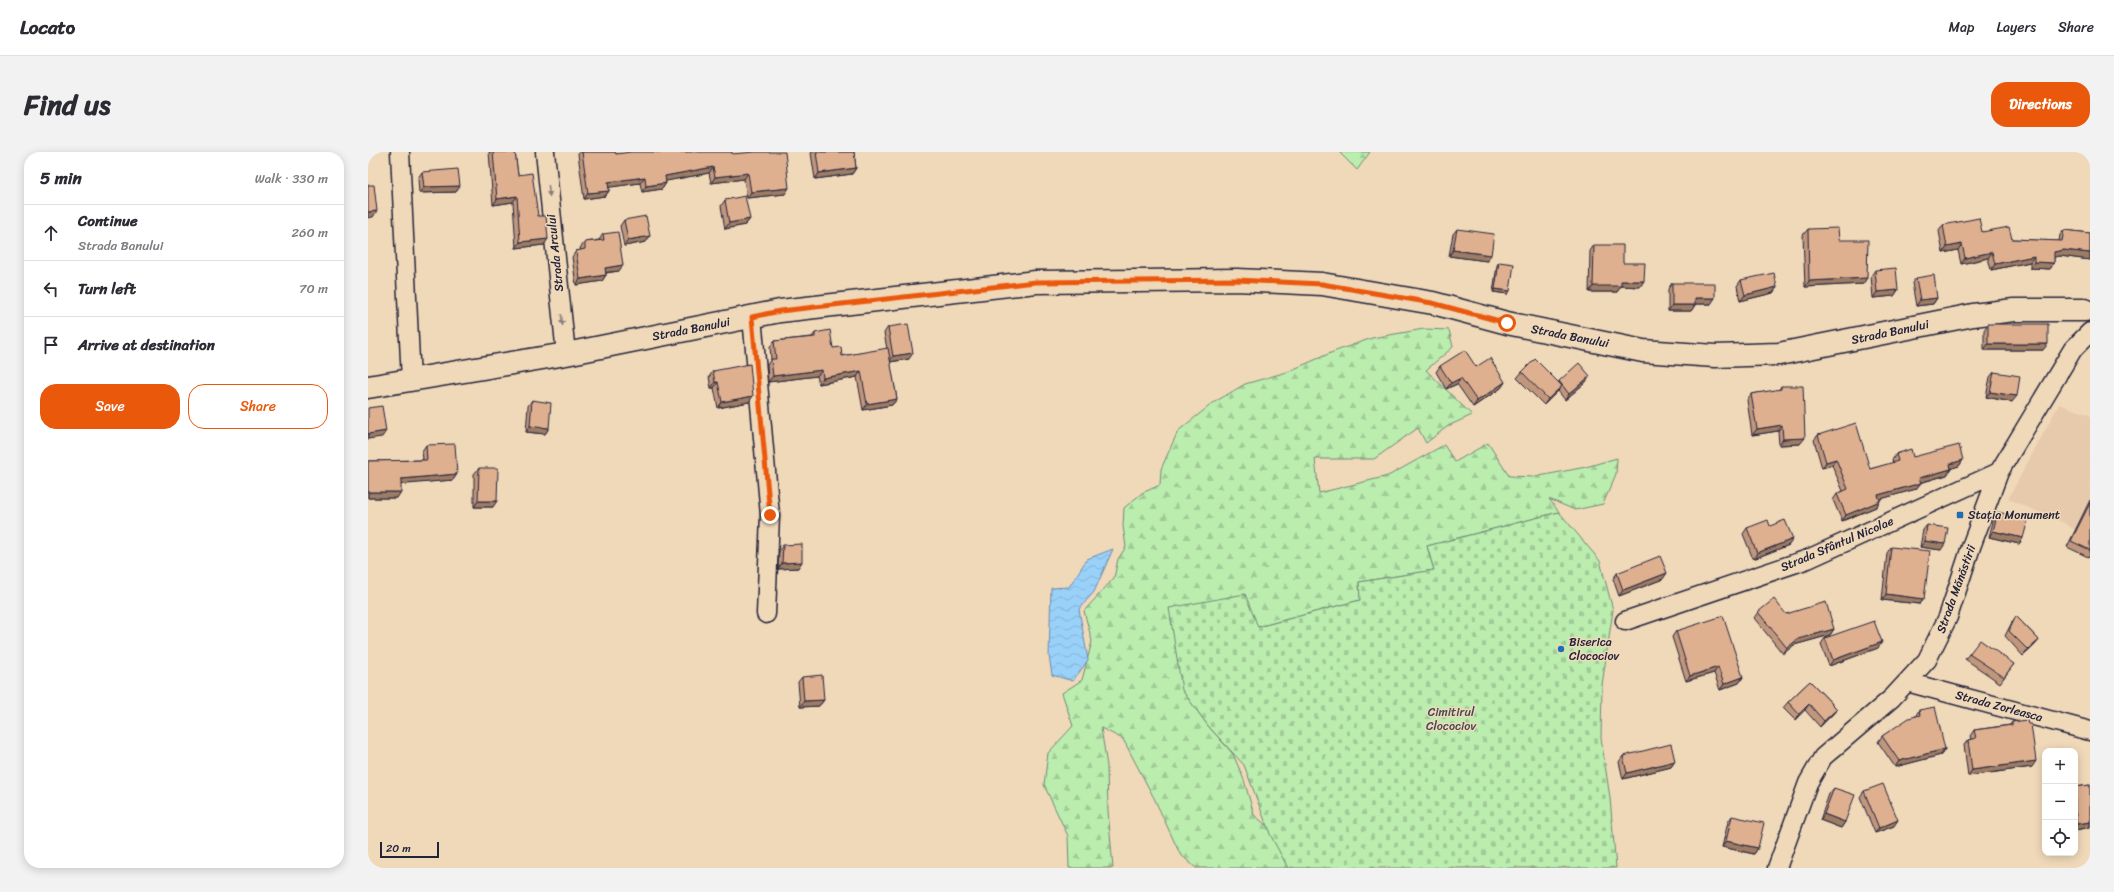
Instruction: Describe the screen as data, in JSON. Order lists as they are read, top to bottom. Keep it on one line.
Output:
{"streets":{"street":["Strada Arcului","Strada Banului","Strada Sfântul Nicolae","Strada Mănăstirii","Strada Zorleasca"]},"crossings":[["Strada Arcului","Strada Banului"],["Strada Sfântul Nicolae","Strada Mănăstirii"],["Strada Mănăstirii","Strada Zorleasca"]],"parks":["Cimitirul Clocociov"],"places":{"transit":["Stația Monument"],"other":["Biserica Clocociov"]},"scale_bar":"20 m","page":{"header":"Locato","nav":["Map","Layers","Share"],"title":"Find us","buttons":["Directions",["Save","Share"]],"heading":["5 min","Walk · 330 m"],"list":[["Continue","Strada Banului","260 m"],["Turn left","70 m"],"Arrive at destination"],"map_buttons":["+","−"],"scale":"20 m"}}
